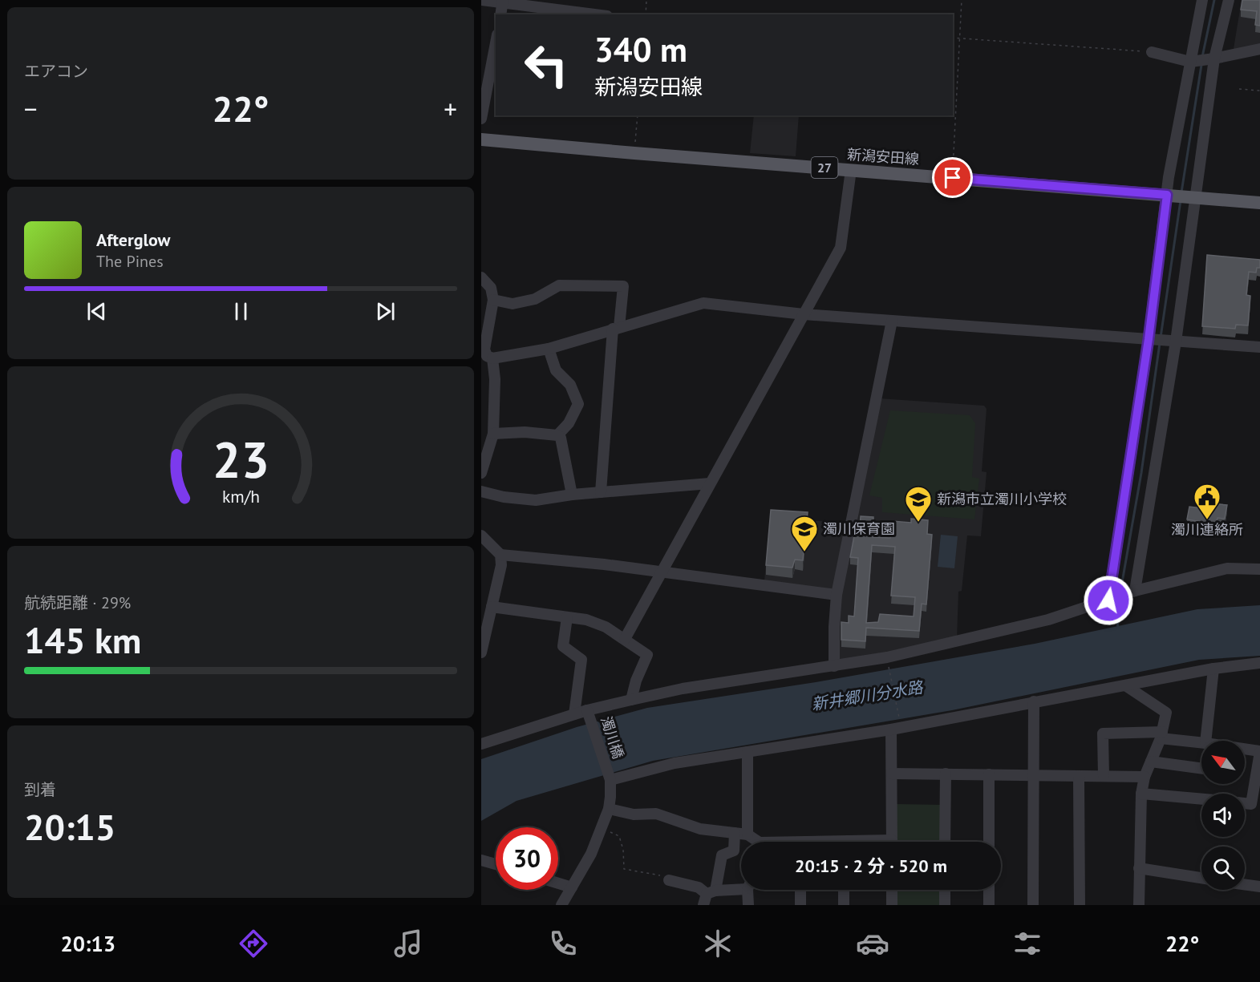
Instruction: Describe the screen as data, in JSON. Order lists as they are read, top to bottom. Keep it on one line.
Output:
{"streets":{"main road":["新潟安田線","27"],"street":["濁川橋"]},"crossings":[["新潟安田線","27"]],"water":["新井郷川分水路"],"places":{"public building":["濁川連絡所"],"school or university":["新潟市立濁川小学校","濁川保育園"]},"north":"top left","page":{"tile":["エアコン",["航続距離 · 29%","145 km"],["到着","20:15"]],"turn":["340 m","新潟安田線"],"heat":["−","22°","+"],"song":["Afterglow","The Pines"],"limit":"30","trip":"20:15 · 2 分 · 520 m","tabs":["20:13","22°"],"gauge":["23","km/h"]}}
